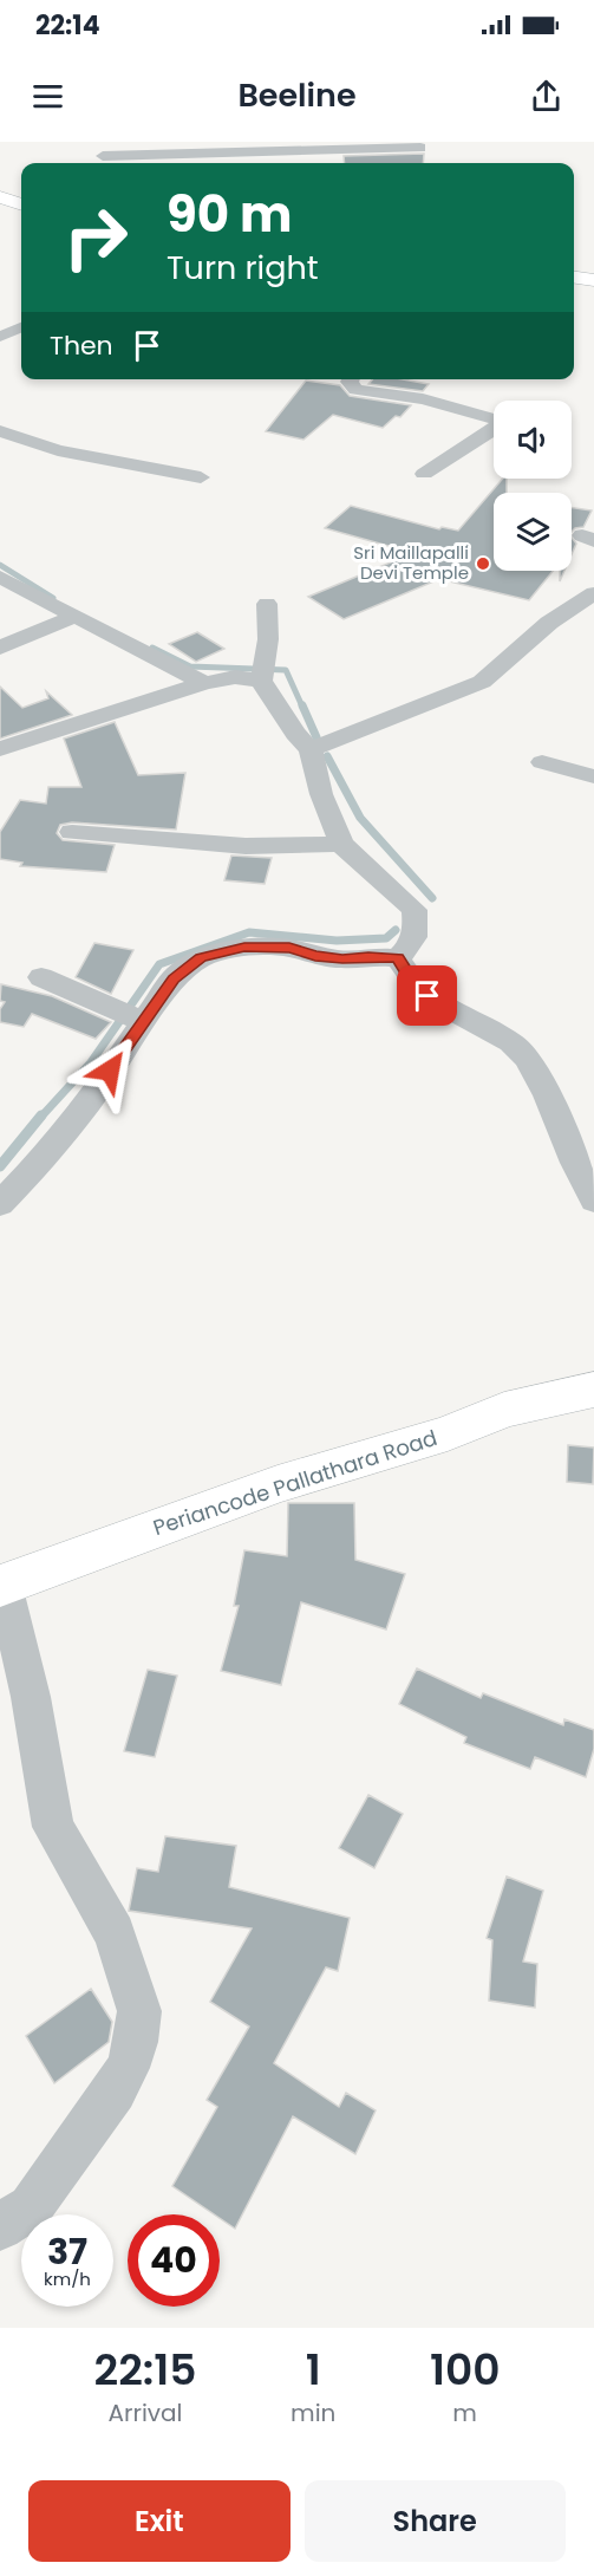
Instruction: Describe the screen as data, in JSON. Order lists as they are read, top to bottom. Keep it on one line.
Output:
{"streets":{"main road":["Periancode Pallathara Road"]},"places":["Sri Maillapalli Devi Temple"],"page":{"status":"22:14","header":"Beeline","turn":["90 m","Turn right"],"then":"Then","speed":"37 km/h","limit":"40","eta":["22:15","Arrival","1","min","100","m"],"buttons":["Exit","Share"]}}
